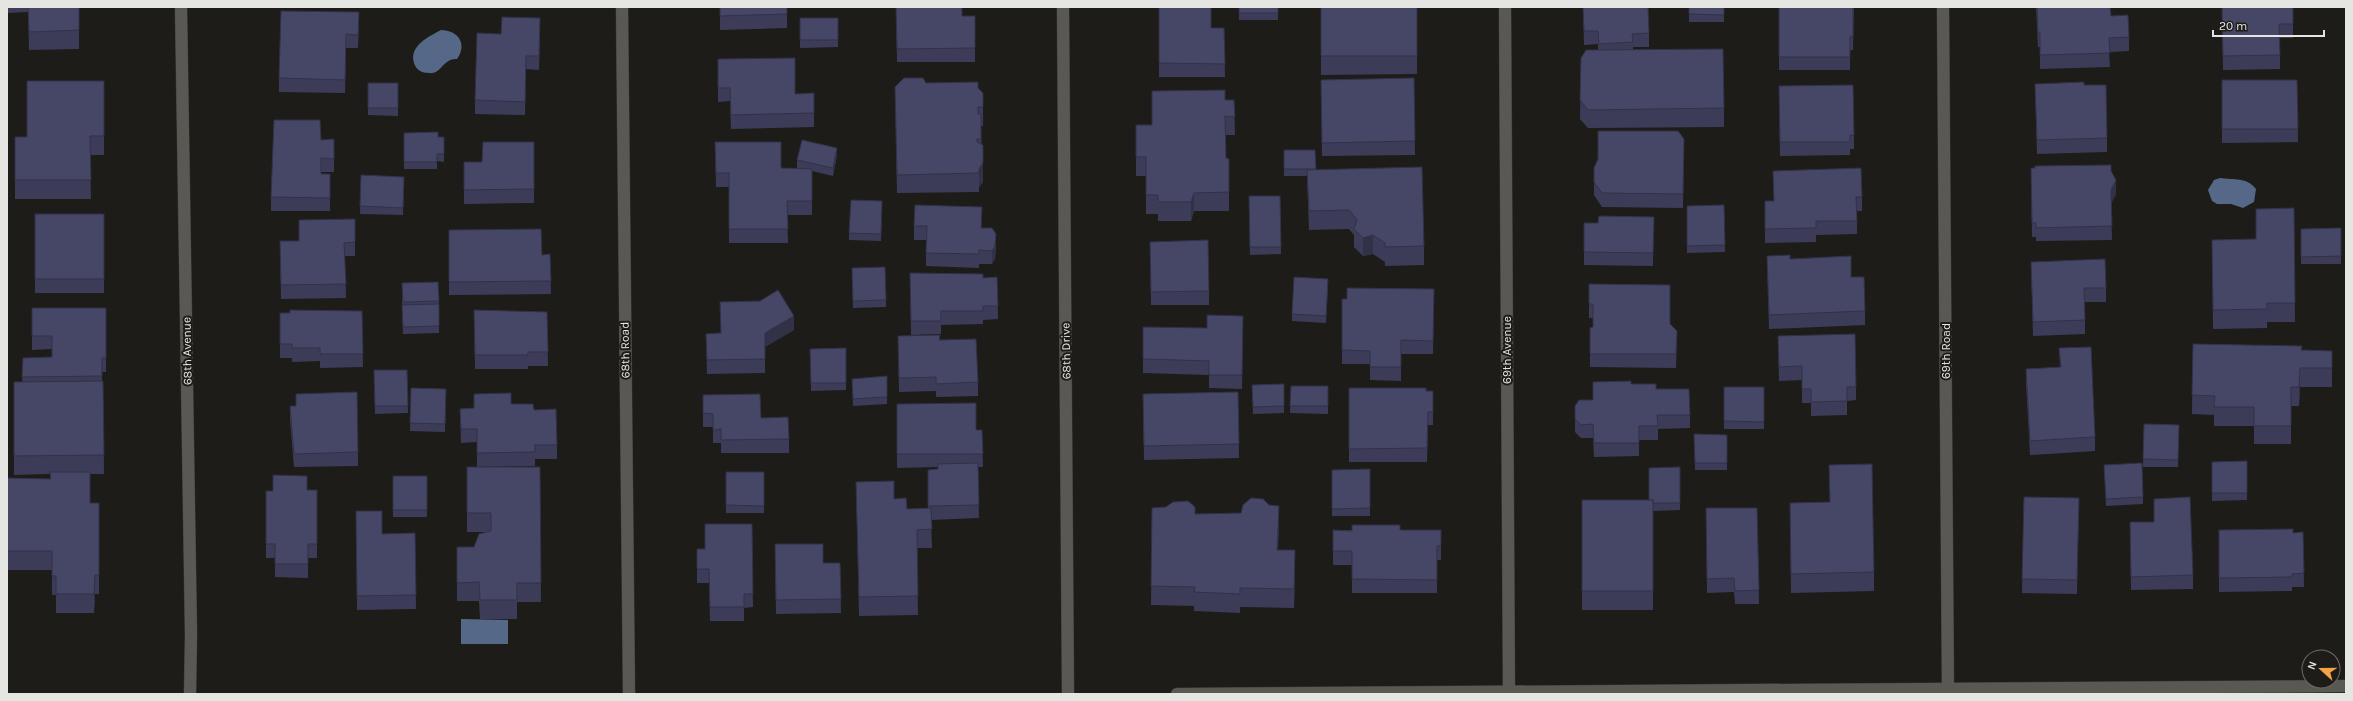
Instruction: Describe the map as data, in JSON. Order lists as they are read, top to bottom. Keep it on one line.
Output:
{"streets":{"street":["68th Road","69th Avenue","68th Avenue","68th Drive","69th Road"]},"scale_bar":"20 m","north":"left"}
